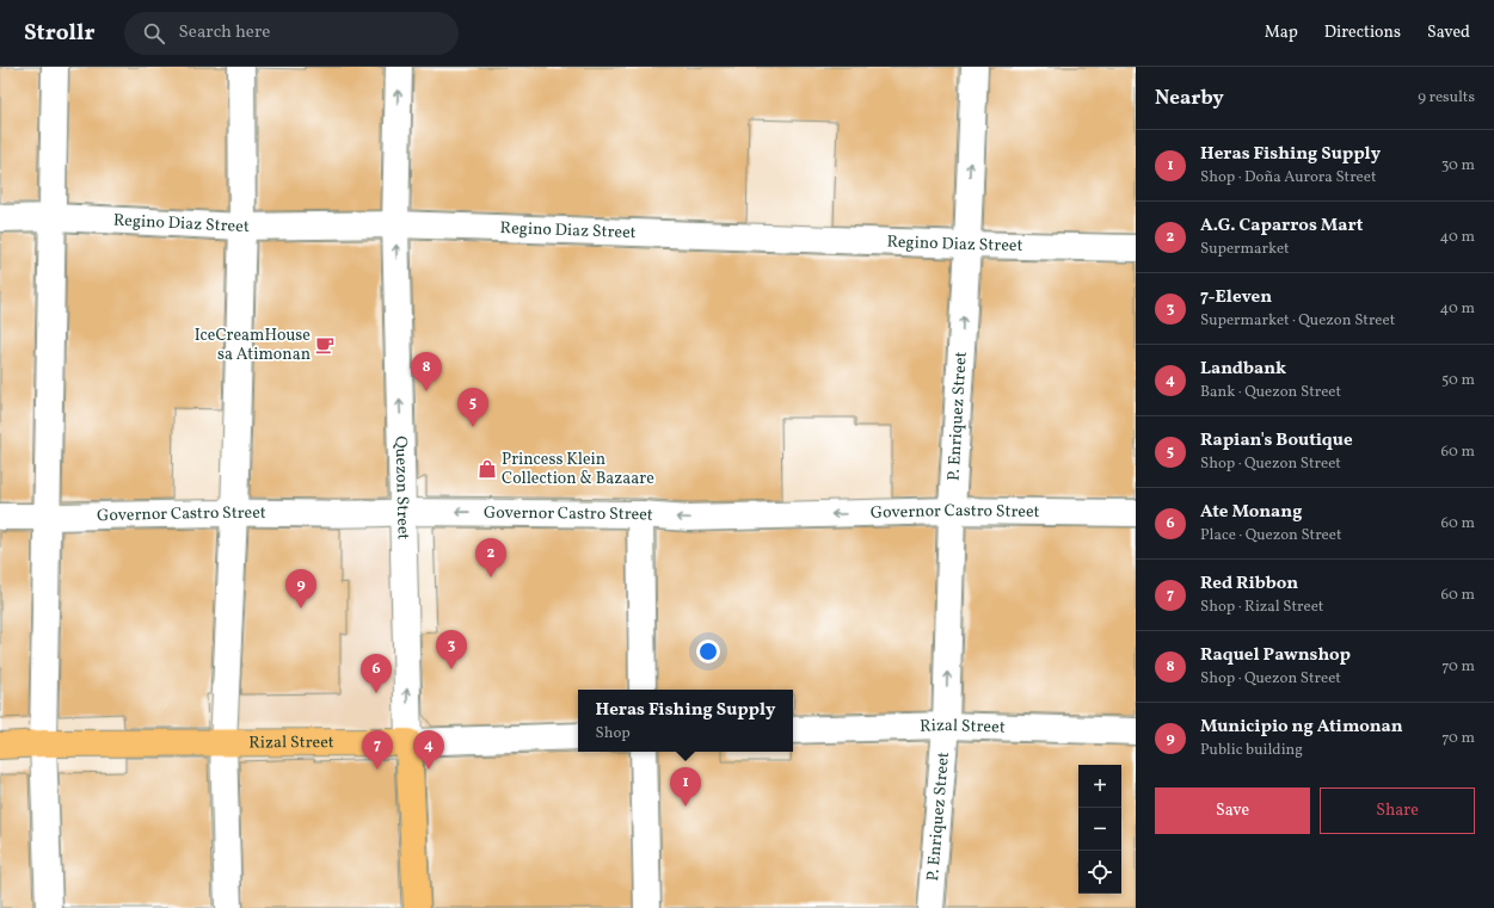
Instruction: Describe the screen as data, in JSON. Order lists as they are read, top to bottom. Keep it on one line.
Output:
{"streets":{"main road":["Quezon Street","Rizal Street"],"street":["Regino Diaz Street","P. Enriquez Street","Governor Castro Street"]},"crossings":[["Regino Diaz Street","P. Enriquez Street"],["Regino Diaz Street","Quezon Street"],["P. Enriquez Street","Governor Castro Street"],["P. Enriquez Street","Rizal Street"],["Quezon Street","Governor Castro Street"],["Quezon Street","Rizal Street"]],"one_way":["P. Enriquez Street","Governor Castro Street"],"places":{"cafe":["IceCreamHouse sa Atimonan"],"shop":["Princess Klein Collection & Bazaare"]},"page":{"header":"Strollr","search":"Search here","nav":["Map","Directions","Saved"],"heading":["Nearby","9 results"],"list":[{"mark":"1","name":"Heras Fishing Supply","note":"Shop · Doña Aurora Street","value":"30 m"},{"mark":"2","name":"A.G. Caparros Mart","note":"Supermarket","value":"40 m"},{"mark":"3","name":"7-Eleven","note":"Supermarket · Quezon Street","value":"40 m"},{"mark":"4","name":"Landbank","note":"Bank · Quezon Street","value":"50 m"},{"mark":"5","name":"Rapian's Boutique","note":"Shop · Quezon Street","value":"60 m"},{"mark":"6","name":"Ate Monang","note":"Place · Quezon Street","value":"60 m"},{"mark":"7","name":"Red Ribbon","note":"Shop · Rizal Street","value":"60 m"},{"mark":"8","name":"Raquel Pawnshop","note":"Shop · Quezon Street","value":"70 m"},{"mark":"9","name":"Municipio ng Atimonan","note":"Public building","value":"70 m"}],"pins":["8","5","2","9","3","6","4","7","1"],"popup":["Heras Fishing Supply","Shop"],"map_buttons":["+","−"],"buttons":["Save","Share"]}}
